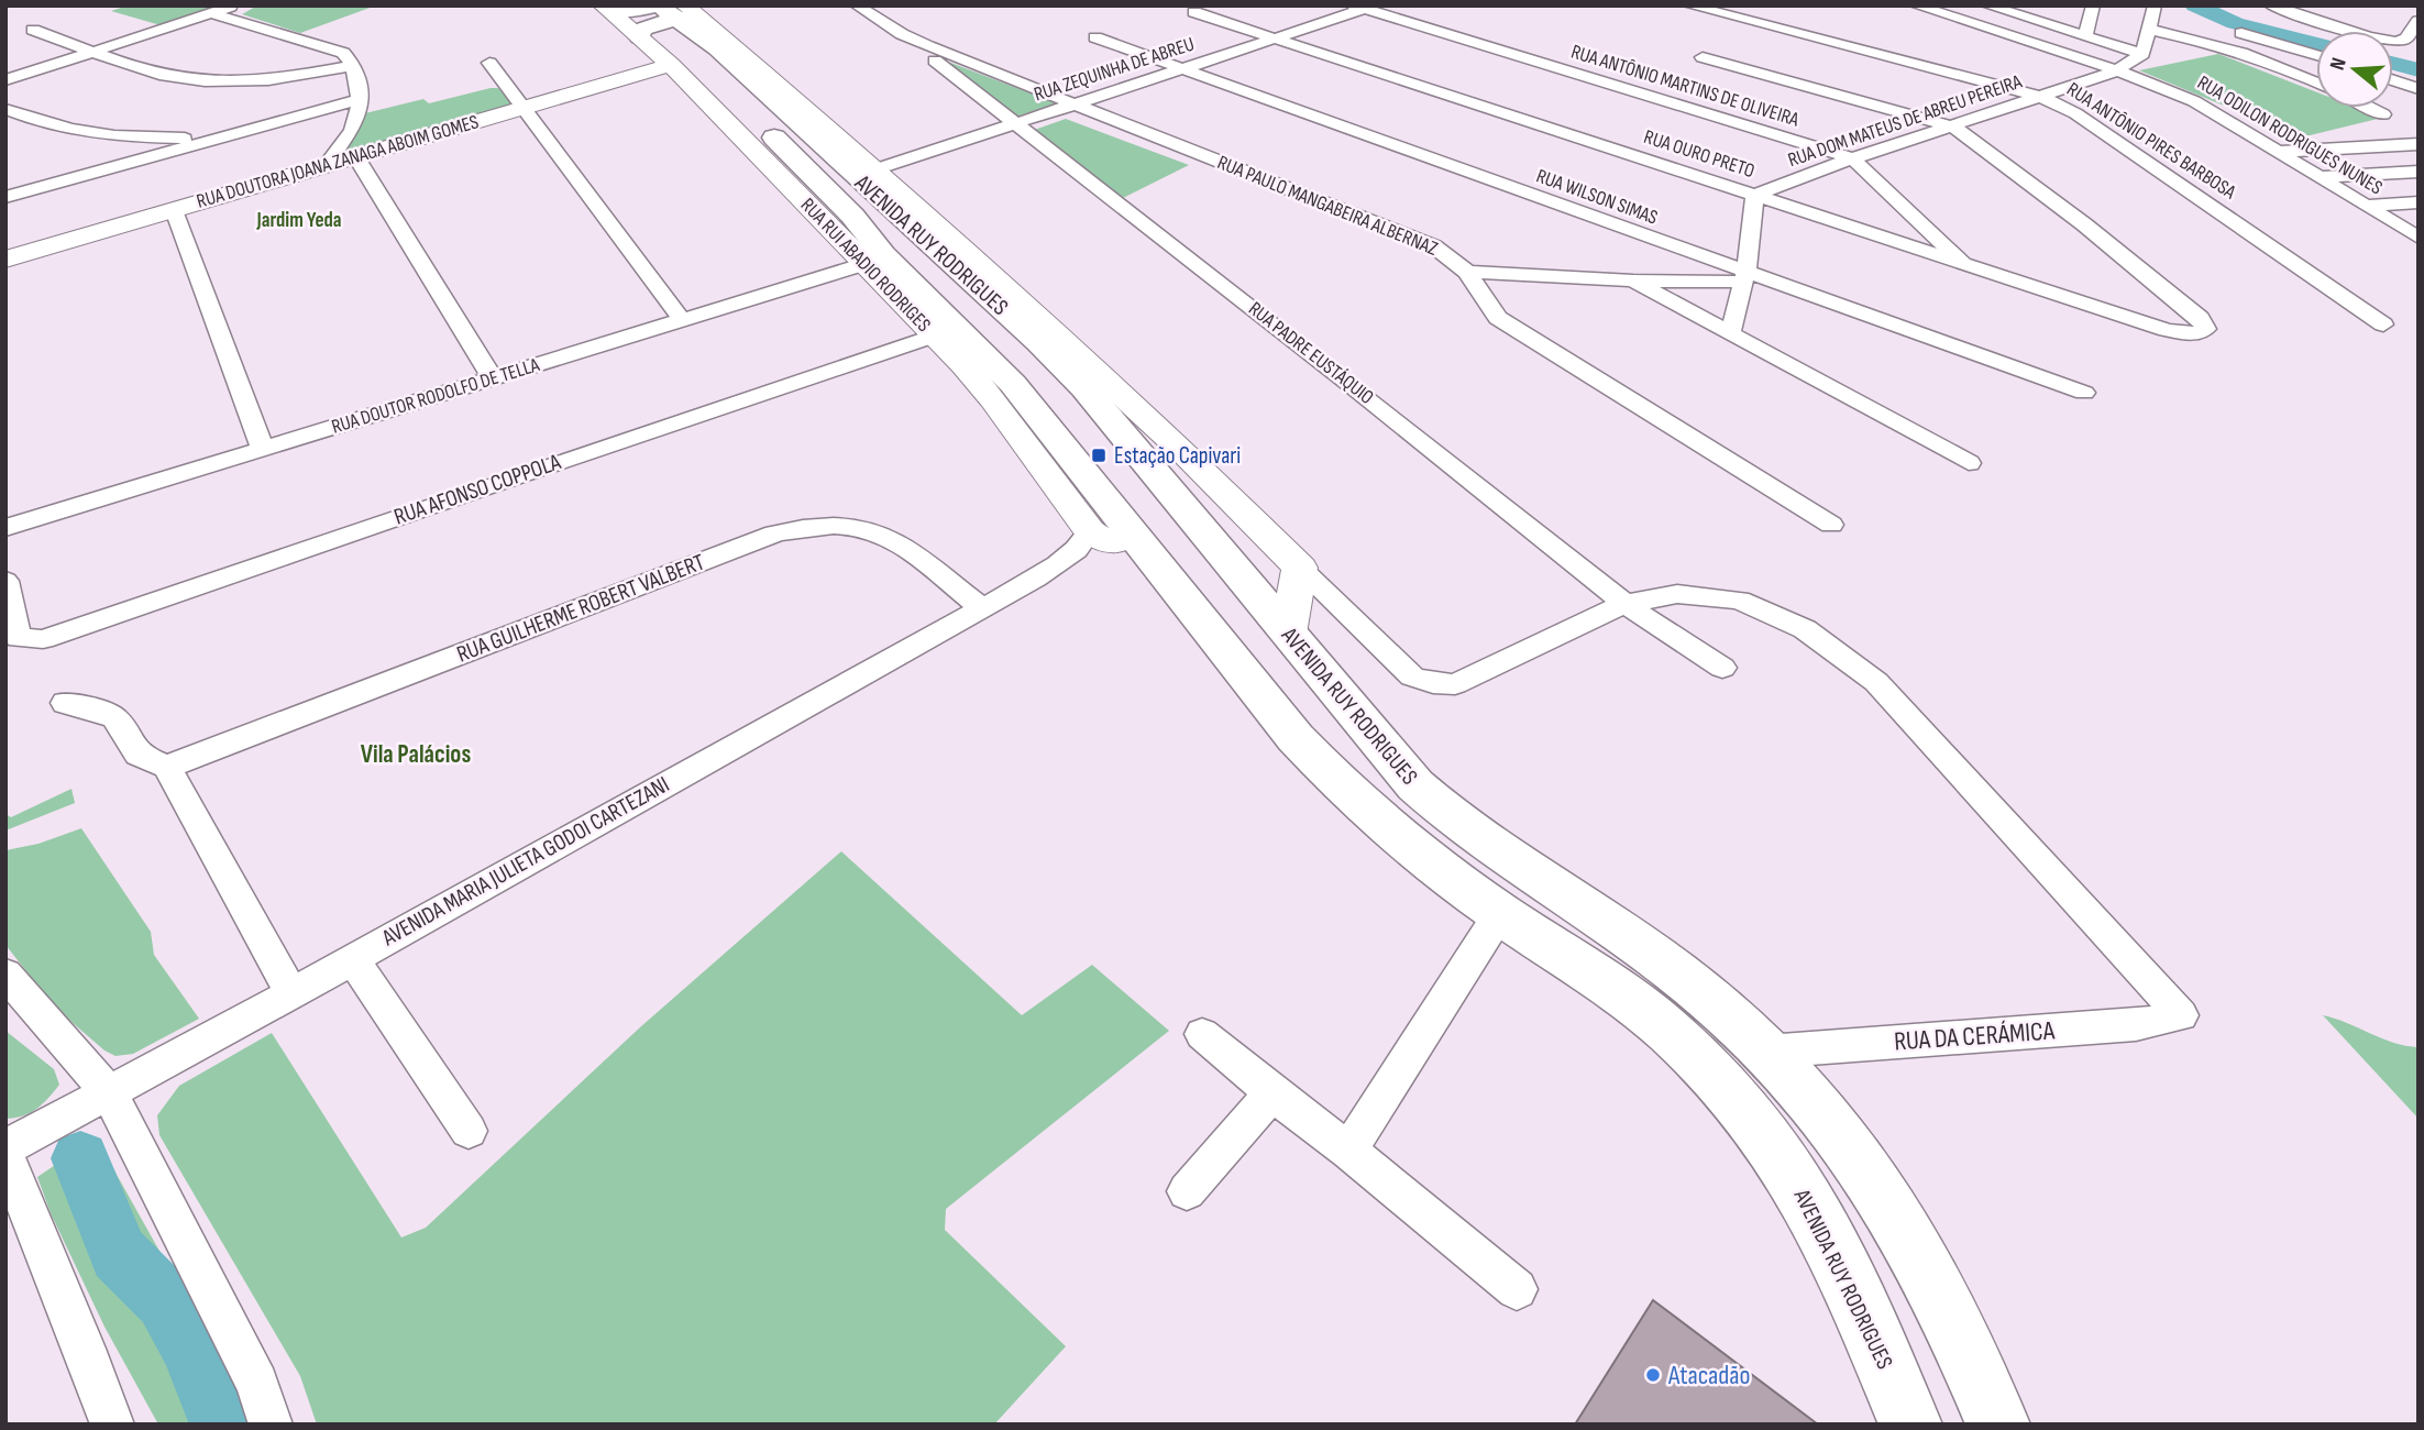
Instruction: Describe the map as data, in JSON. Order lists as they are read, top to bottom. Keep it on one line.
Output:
{"streets":{"main road":["AVENIDA RUY RODRIGUES"],"street":["RUA ZEQUINHA DE ABREU","RUA ANTÔNIO MARTINS DE OLIVEIRA","RUA DOM MATEUS DE ABREU PEREIRA","RUA ODILON RODRIGUES NUNES","RUA ANTÔNIO PIRES BARBOSA","RUA OURO PRETO","RUA DOUTORA JOANA ZANAGA ABOIM GOMES","RUA WILSON SIMAS","RUA PAULO MANGABEIRA ALBERNAZ","RUA RUI ABADIO RODRIGES","RUA PADRE EUSTÁQUIO","RUA DOUTOR RODOLFO DE TELLA","RUA AFONSO COPPOLA","RUA GUILHERME ROBERT VALBERT","AVENIDA MARIA JULIETA GODOI CARTEZANI","RUA DA CERÁMICA"]},"crossings":[["RUA ZEQUINHA DE ABREU","RUA ANTÔNIO MARTINS DE OLIVEIRA"],["RUA ZEQUINHA DE ABREU","RUA OURO PRETO"],["RUA ZEQUINHA DE ABREU","RUA WILSON SIMAS"],["RUA ZEQUINHA DE ABREU","RUA PAULO MANGABEIRA ALBERNAZ"],["RUA ZEQUINHA DE ABREU","RUA PADRE EUSTÁQUIO"],["RUA ANTÔNIO MARTINS DE OLIVEIRA","RUA DOM MATEUS DE ABREU PEREIRA"],["RUA ANTÔNIO MARTINS DE OLIVEIRA","RUA OURO PRETO"],["RUA DOM MATEUS DE ABREU PEREIRA","RUA ODILON RODRIGUES NUNES"],["RUA DOM MATEUS DE ABREU PEREIRA","RUA ANTÔNIO PIRES BARBOSA"],["RUA DOM MATEUS DE ABREU PEREIRA","RUA OURO PRETO"],["RUA DOUTORA JOANA ZANAGA ABOIM GOMES","RUA RUI ABADIO RODRIGES"],["RUA PAULO MANGABEIRA ALBERNAZ","RUA PADRE EUSTÁQUIO"],["AVENIDA RUY RODRIGUES","RUA RUI ABADIO RODRIGES"],["AVENIDA RUY RODRIGUES","AVENIDA MARIA JULIETA GODOI CARTEZANI"],["AVENIDA RUY RODRIGUES","RUA DA CERÁMICA"],["RUA RUI ABADIO RODRIGES","RUA DOUTOR RODOLFO DE TELLA"],["RUA RUI ABADIO RODRIGES","RUA AFONSO COPPOLA"],["RUA RUI ABADIO RODRIGES","AVENIDA MARIA JULIETA GODOI CARTEZANI"],["RUA PADRE EUSTÁQUIO","RUA DA CERÁMICA"],["RUA GUILHERME ROBERT VALBERT","AVENIDA MARIA JULIETA GODOI CARTEZANI"]],"districts":["Jardim Yeda","Vila Palácios"],"places":{"transit":["Estação Capivari"],"other":["Atacadão"]},"north":"left"}
